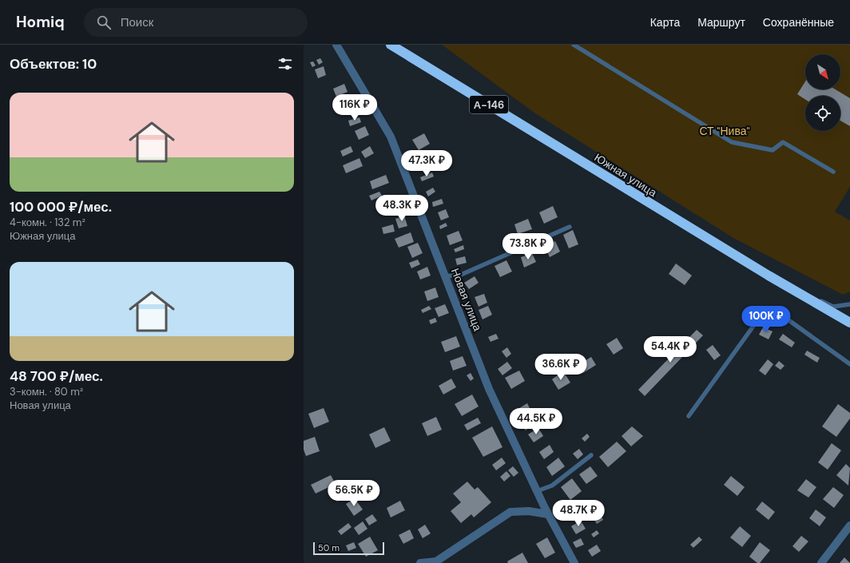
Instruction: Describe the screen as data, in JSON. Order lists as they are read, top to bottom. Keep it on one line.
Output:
{"streets":{"highway":["А-146","Южная улица"],"street":["Новая улица"]},"parks":["СТ \"Нива\""],"scale_bar":"50 m","north":"bottom right","page":{"header":"Homiq","search":"Поиск","nav":["Карта","Маршрут","Сохранённые"],"heading":"Объектов: 10","list":[{"name":"100 000 ₽/мес.","note":"4-комн. · 132 m² · Южная улица"},{"name":"48 700 ₽/мес.","note":"3-комн. · 80 m² · Новая улица"}],"price":["116K ₽","47.3K ₽","48.3K ₽","73.8K ₽","100K ₽","54.4K ₽","36.6K ₽","44.5K ₽","56.5K ₽","48.7K ₽"],"scale":"50 m"}}
